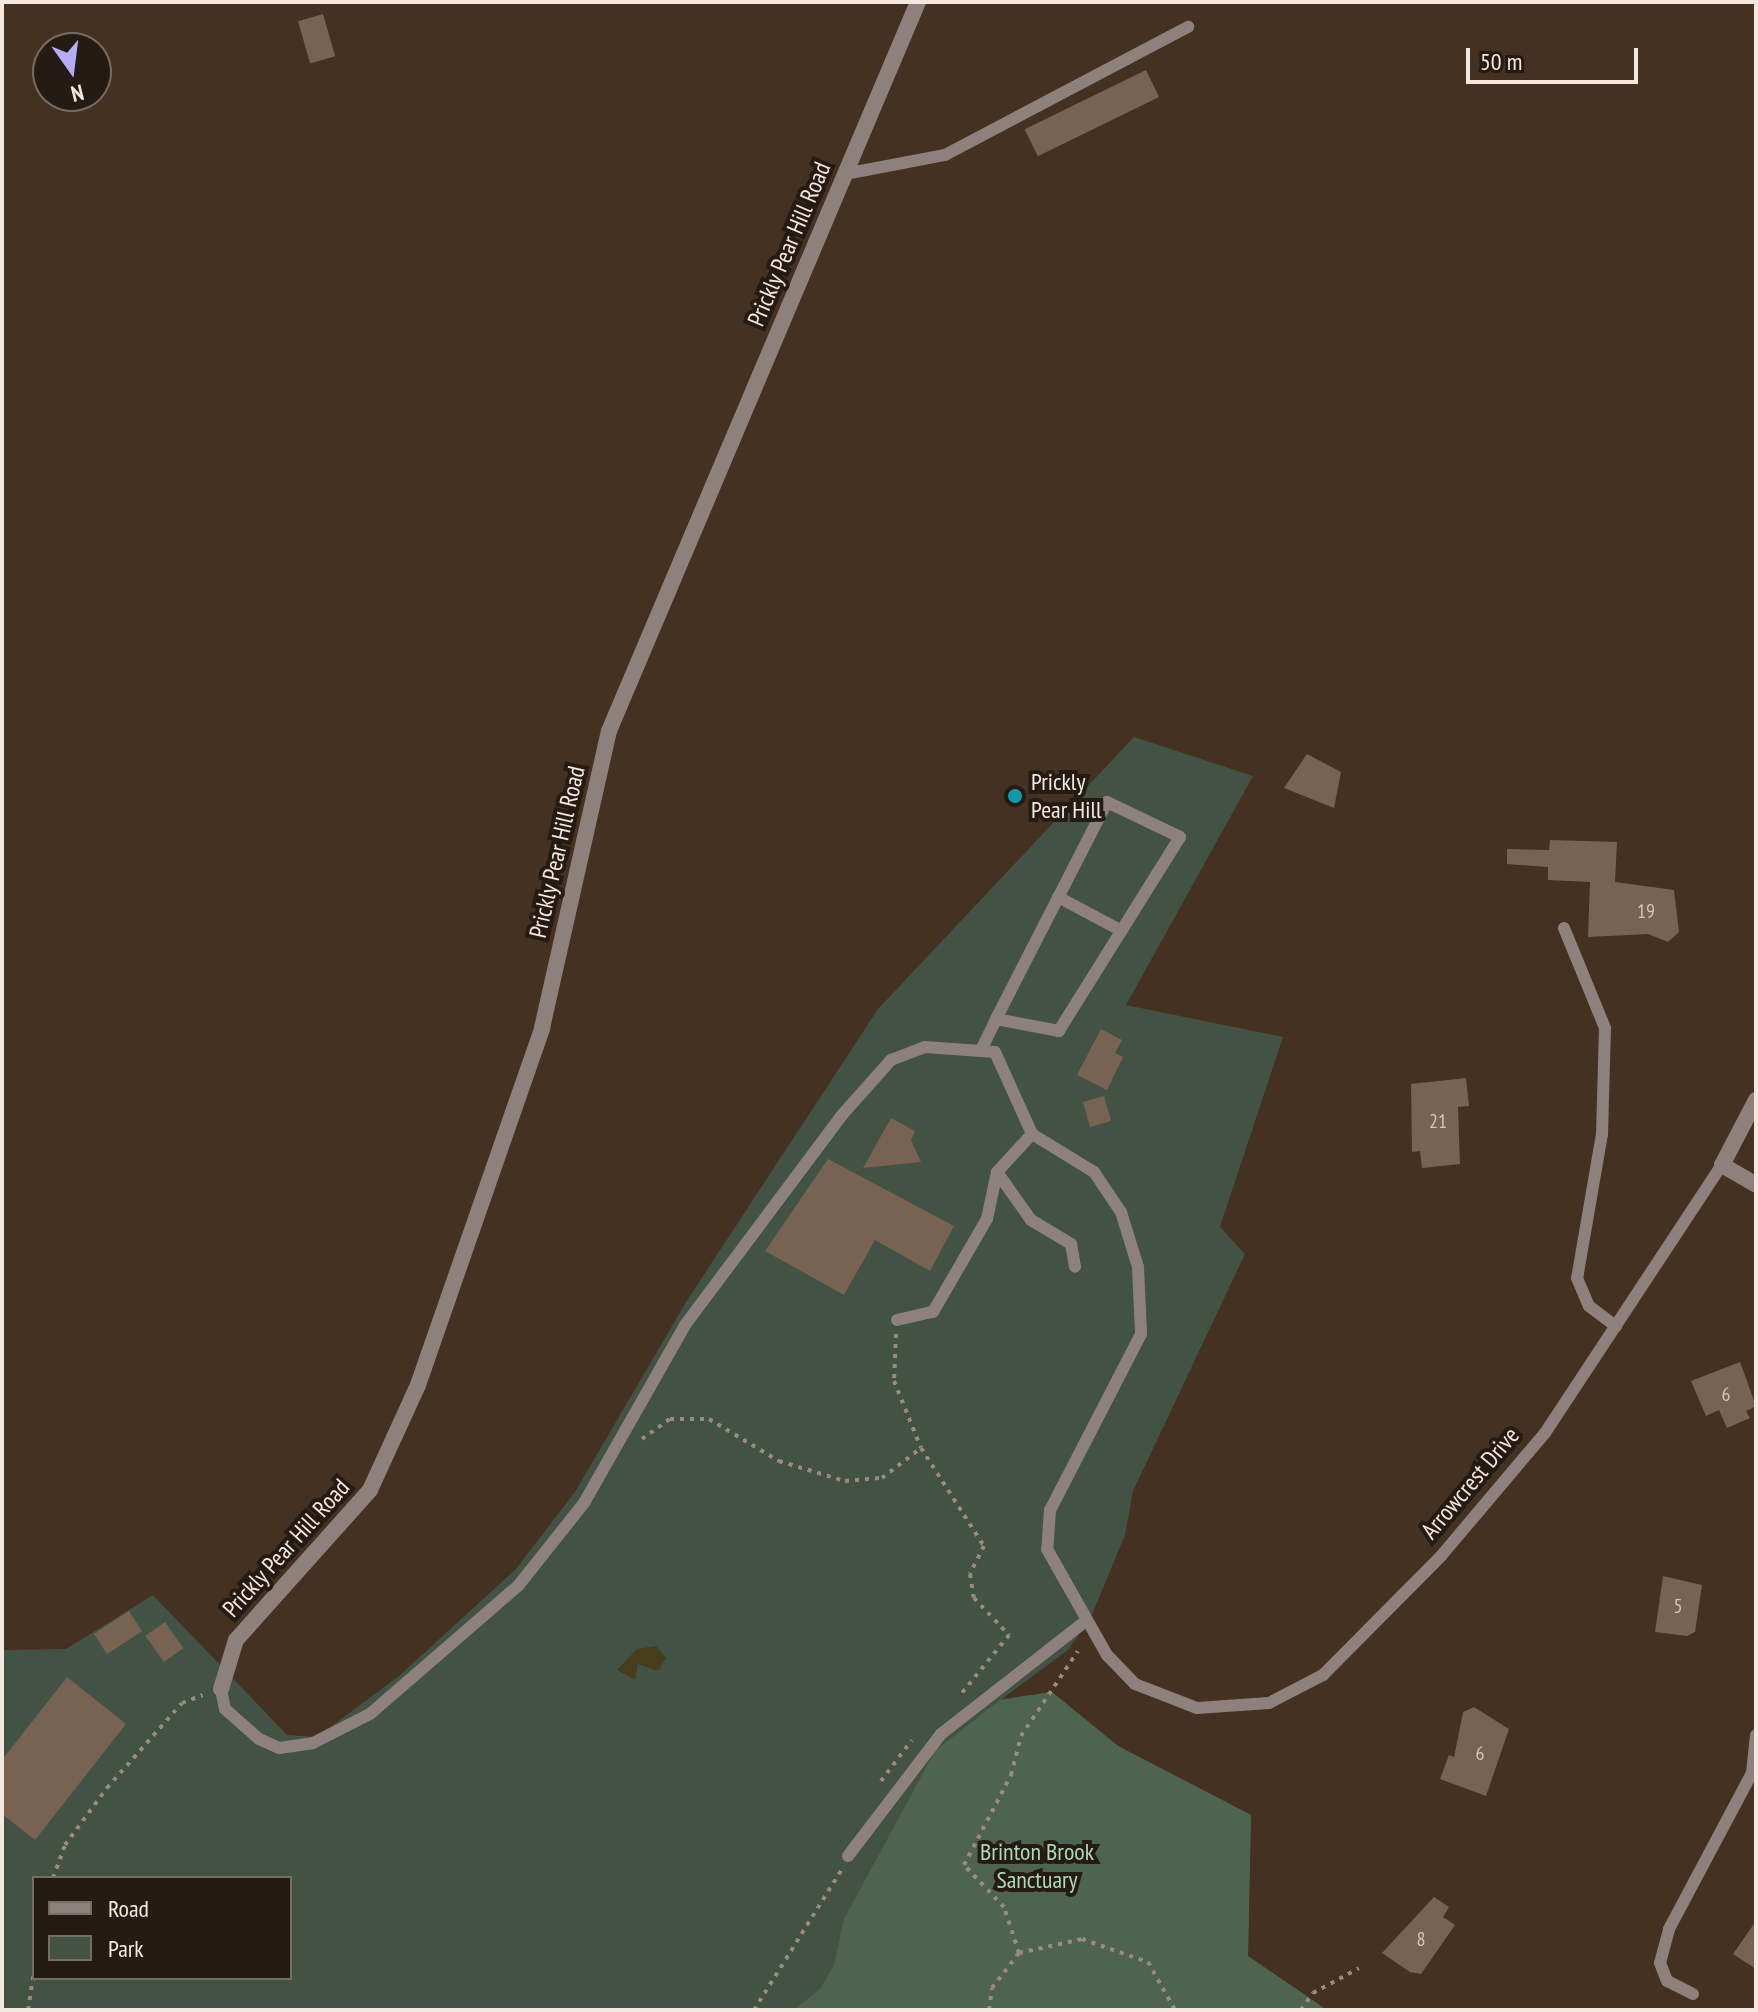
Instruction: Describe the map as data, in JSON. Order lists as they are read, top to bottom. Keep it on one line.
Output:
{"streets":{"street":["Prickly Pear Hill Road","Arrowcrest Drive"]},"parks":["Brinton Brook Sanctuary"],"places":["Prickly Pear Hill"],"house_numbers":["19","21","6","5","6","8"],"legend":["Road","Park"],"scale_bar":"50 m","north":"bottom"}
